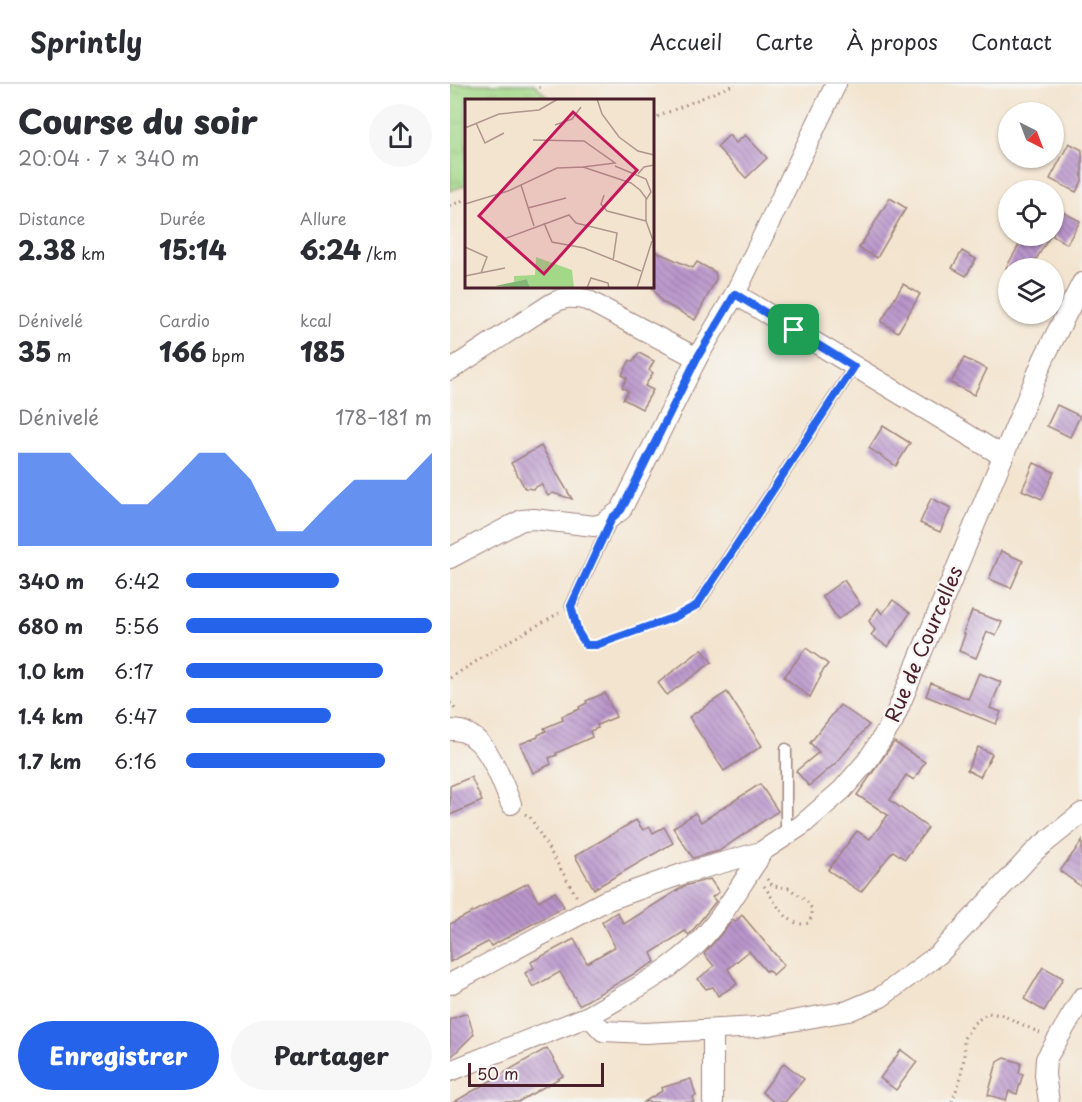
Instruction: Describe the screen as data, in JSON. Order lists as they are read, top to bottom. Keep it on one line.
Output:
{"streets":{"street":["Rue de Courcelles"]},"scale_bar":"50 m","north":"bottom right","page":{"header":"Sprintly","nav":["Accueil","Carte","À propos","Contact"],"heading":["Course du soir","20:04 · 7 × 340 m"],"stats":[["Distance","2.38 km"],["Durée","15:14"],["Allure","6:24 /km"],["Dénivelé","35 m"],["Cardio","166 bpm"],["kcal","185"]],"chart":["Dénivelé","178–181 m"],"list":[{"name":"340 m","note":"6:42"},{"name":"680 m","note":"5:56"},{"name":"1.0 km","note":"6:17"},{"name":"1.4 km","note":"6:47"},{"name":"1.7 km","note":"6:16"}],"buttons":["Enregistrer","Partager"],"scale":"50 m"}}
